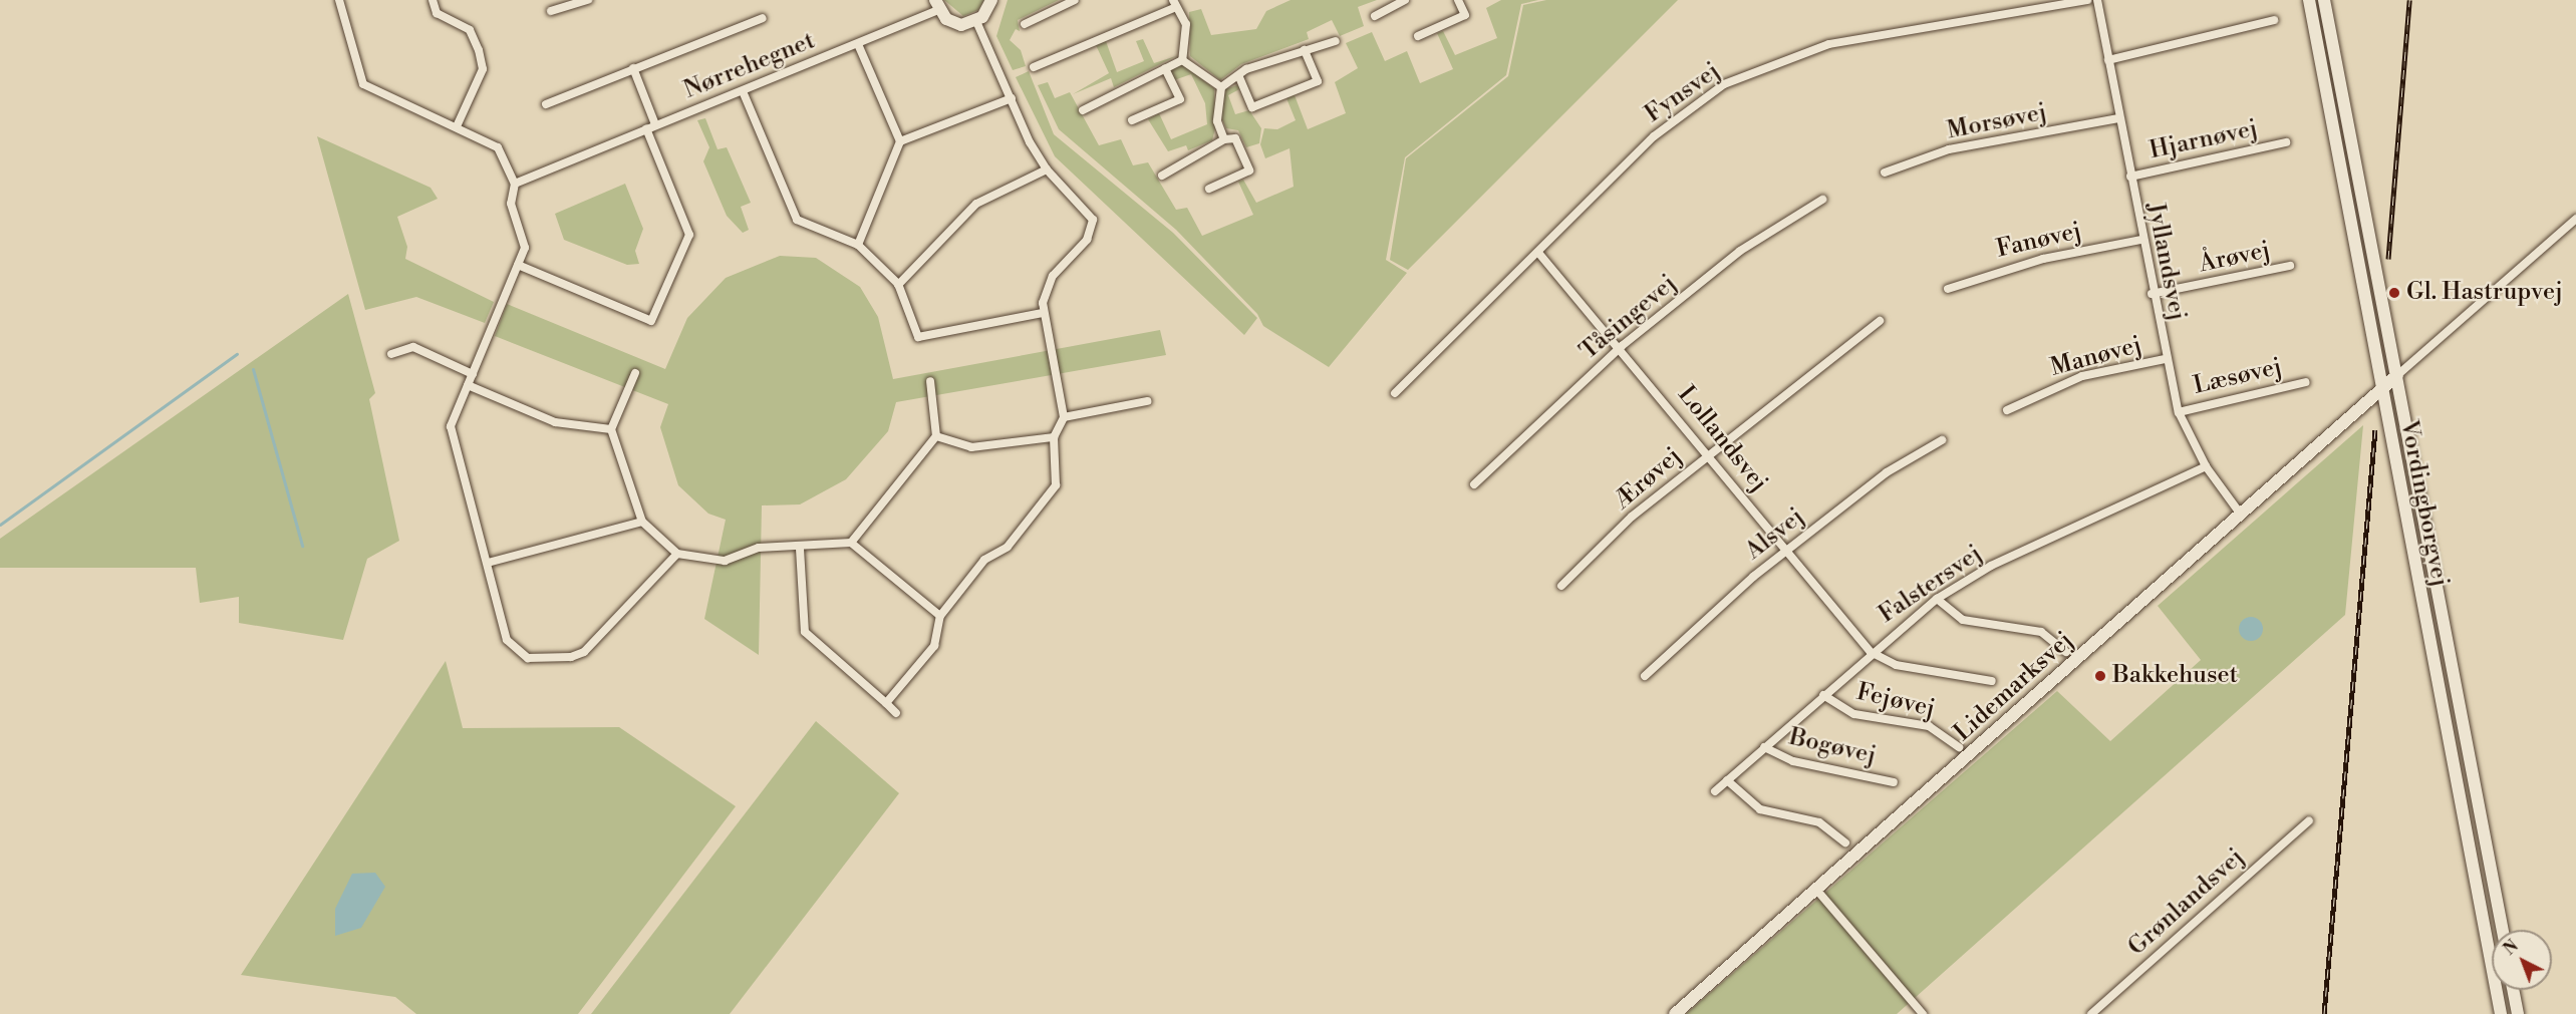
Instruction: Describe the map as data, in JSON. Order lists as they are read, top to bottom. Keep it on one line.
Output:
{"streets":{"main road":["Vordingborgvej","Lidemarksvej"],"street":["Nørrehegnet","Fynsvej","Morsøvej","Hjarnøvej","Fanøvej","Årøvej","Jyllandsvej","Tåsingevej","Manøvej","Læsøvej","Lollandsvej","Ærøvej","Alsvej","Falstersvej","Fejøvej","Bogøvej","Grønlandsvej"]},"crossings":[["Fynsvej","Lollandsvej"],["Morsøvej","Jyllandsvej"],["Hjarnøvej","Jyllandsvej"],["Fanøvej","Jyllandsvej"],["Årøvej","Jyllandsvej"],["Jyllandsvej","Manøvej"],["Jyllandsvej","Læsøvej"],["Jyllandsvej","Falstersvej"],["Jyllandsvej","Lidemarksvej"],["Tåsingevej","Lollandsvej"],["Lollandsvej","Ærøvej"],["Lollandsvej","Alsvej"],["Lollandsvej","Falstersvej"],["Lollandsvej","Fejøvej"],["Vordingborgvej","Lidemarksvej"],["Falstersvej","Fejøvej"],["Falstersvej","Bogøvej"]],"places":["Gl. Hastrupvej","Bakkehuset"],"north":"top left"}
